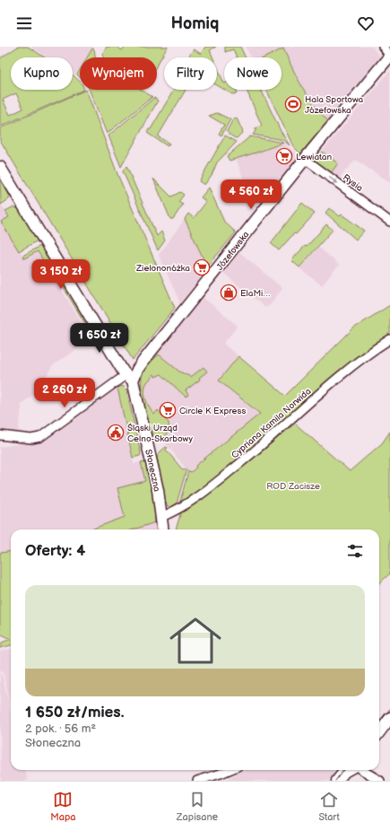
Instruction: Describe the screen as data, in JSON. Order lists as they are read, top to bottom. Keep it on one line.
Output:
{"streets":{"street":["Rysia","Józefowska","Cypriana Kamila Norwida","Słoneczna"]},"crossings":[["Rysia","Józefowska"],["Józefowska","Słoneczna"],["Cypriana Kamila Norwida","Słoneczna"]],"one_way":["Rysia"],"parks":["ROD Zacisze"],"places":{"sports":["Hala Sportowa Józefowska"],"supermarket":["Lewiatan","Zielononóżka","Circle K Express"],"shop":["ElaMi…"],"public building":["Śląski Urząd Celno-Skarbowy"]},"page":{"header":"Homiq","chip":["Kupno","Wynajem","Filtry","Nowe"],"price":["4 560 zł","3 150 zł","1 650 zł","2 260 zł"],"heading":"Oferty: 4","list":[{"name":"1 650 zł/mies.","note":"2 pok. · 56 m² · Słoneczna"}],"tabs":["Mapa","Zapisane","Start"]}}
